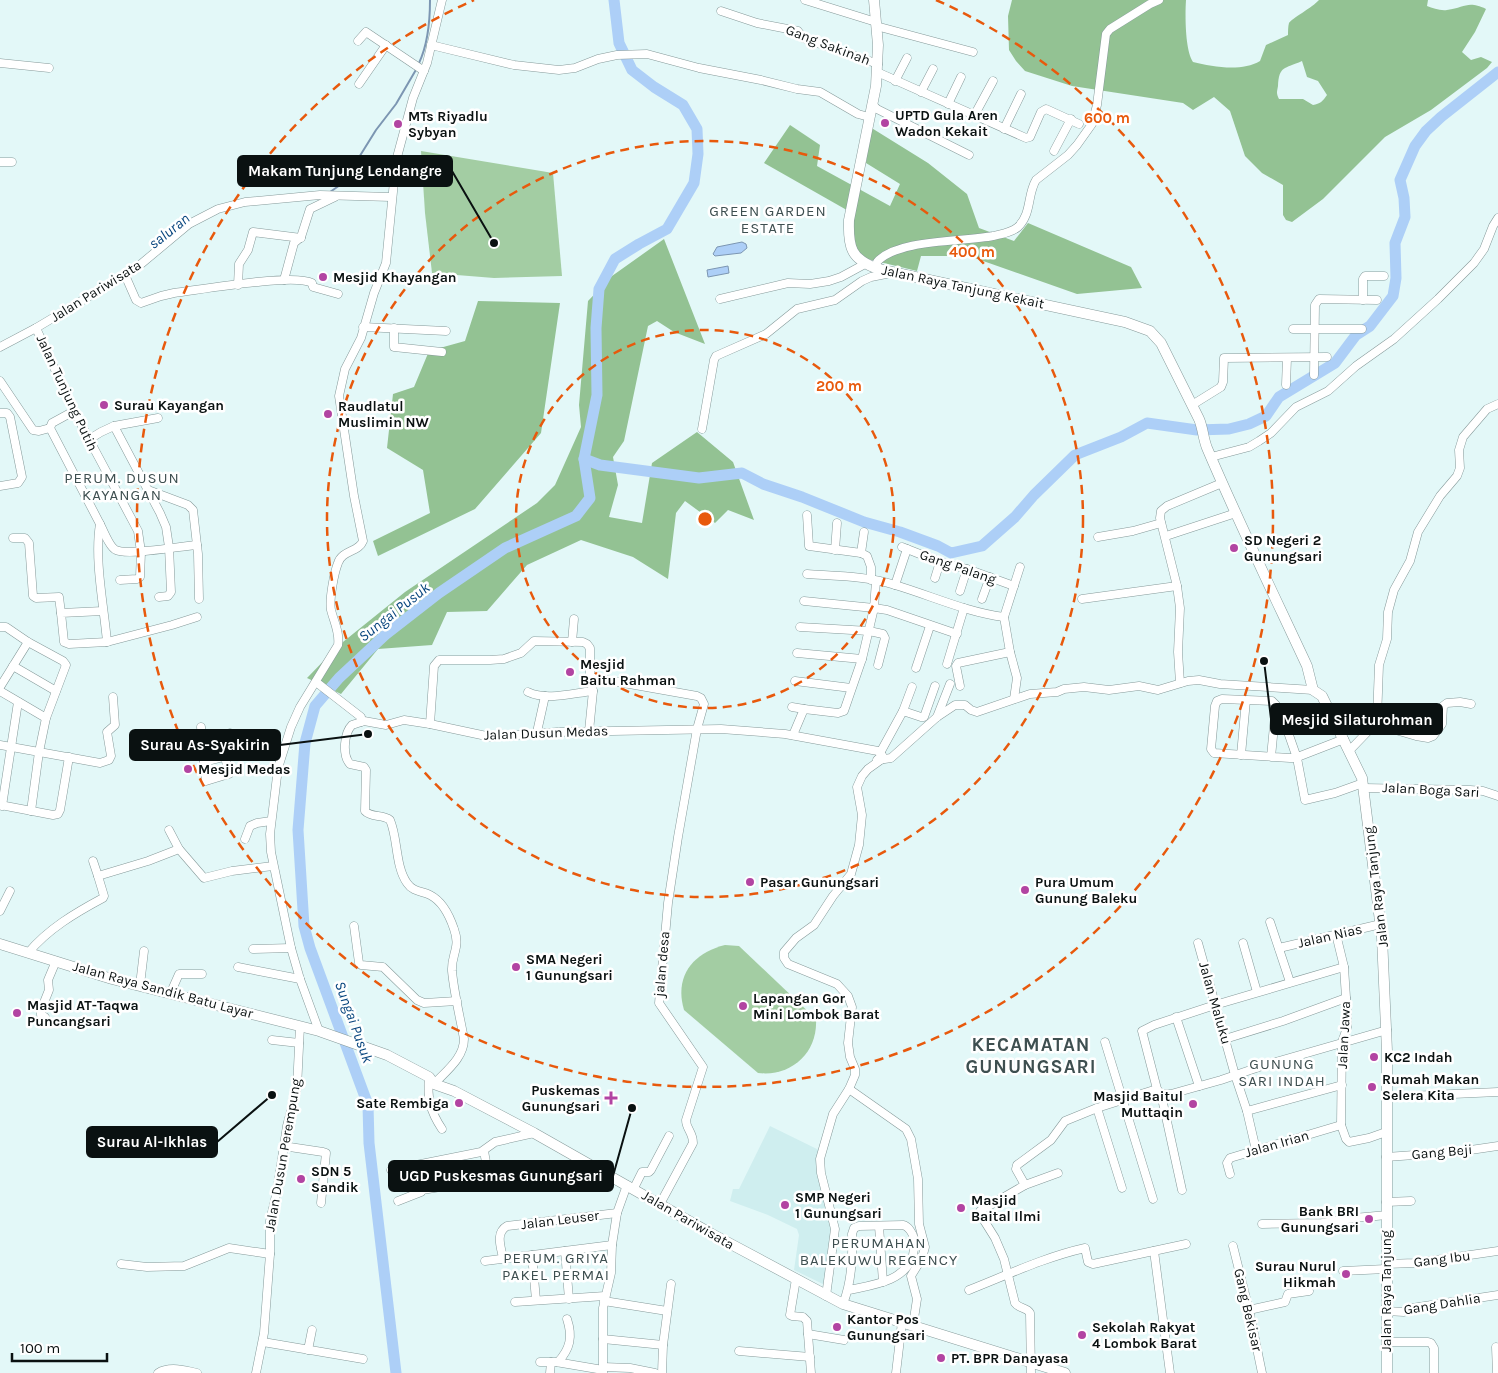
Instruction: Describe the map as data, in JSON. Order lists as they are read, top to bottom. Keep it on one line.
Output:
{"streets":{"main road":["Jalan Raya Tanjung Kekait","Jalan Pariwisata","Jalan Raya Tanjung","Jalan Raya Sandik Batu Layar"],"street":["Gang Sakinah","Jalan Tunjung Putih","Gang Palang","Jalan Dusun Medas","Jalan Boga Sari","Jalan Nias","jalan desa","Jalan Maluku","Jalan Jawa","Jalan Irian","Gang Beji","Jalan Dusun Perempung","Jalan Leuser","Gang Ibu","Gang Dahlia","Gang Bekisar"]},"crossings":[["Gang Sakinah","Jalan Raya Tanjung Kekait"],["Jalan Raya Tanjung Kekait","Jalan Raya Tanjung"],["Jalan Pariwisata","Jalan Tunjung Putih"],["Jalan Pariwisata","jalan desa"],["Jalan Pariwisata","Jalan Raya Sandik Batu Layar"],["Jalan Dusun Medas","jalan desa"],["Jalan Boga Sari","Jalan Raya Tanjung"],["Jalan Raya Tanjung","Jalan Nias"],["Jalan Raya Tanjung","Jalan Jawa"],["Jalan Raya Tanjung","Gang Beji"],["Jalan Raya Tanjung","Gang Ibu"],["Jalan Raya Tanjung","Gang Dahlia"],["Jalan Nias","Jalan Jawa"],["Jalan Raya Sandik Batu Layar","Jalan Dusun Perempung"],["Jalan Maluku","Jalan Irian"],["Jalan Jawa","Jalan Irian"]],"districts":["GREEN GARDEN ESTATE","PERUM. DUSUN KAYANGAN","KECAMATAN GUNUNGSARI","GUNUNG SARI INDAH","PERUMAHAN BALEKUWU REGENCY","PERUM. GRIYA PAKEL PERMAI"],"water":["saluran","Sungai Pusuk"],"places":{"other":["UPTD Gula Aren Wadon Kekait","MTs Riyadlu Sybyan","Makam Tunjung Lendangre","Mesjid Khayangan","Surau Kayangan","Raudlatul Muslimin NW","SD Negeri 2 Gunungsari","Mesjid Silaturohman","Mesjid Baitu Rahman","Surau As-Syakirin","Mesjid Medas","Pasar Gunungsari","Pura Umum Gunung Baleku","SMA Negeri 1 Gunungsari","Lapangan Gor Mini Lombok Barat","Masjid AT-Taqwa Puncangsari","KC2 Indah","Rumah Makan Selera Kita","Surau Al-Ikhlas","Sate Rembiga","Masjid Baitul Muttaqin","UGD Puskesmas Gunungsari","SDN 5 Sandik","SMP Negeri 1 Gunungsari","Masjid Baital Ilmi","Bank BRI Gunungsari","Surau Nurul Hikmah","Kantor Pos Gunungsari","Sekolah Rakyat 4 Lombok Barat","PT. BPR Danayasa"],"health":["Puskemas Gunungsari"]},"scale_bar":"100 m","rings":["600 m","400 m","200 m"]}
